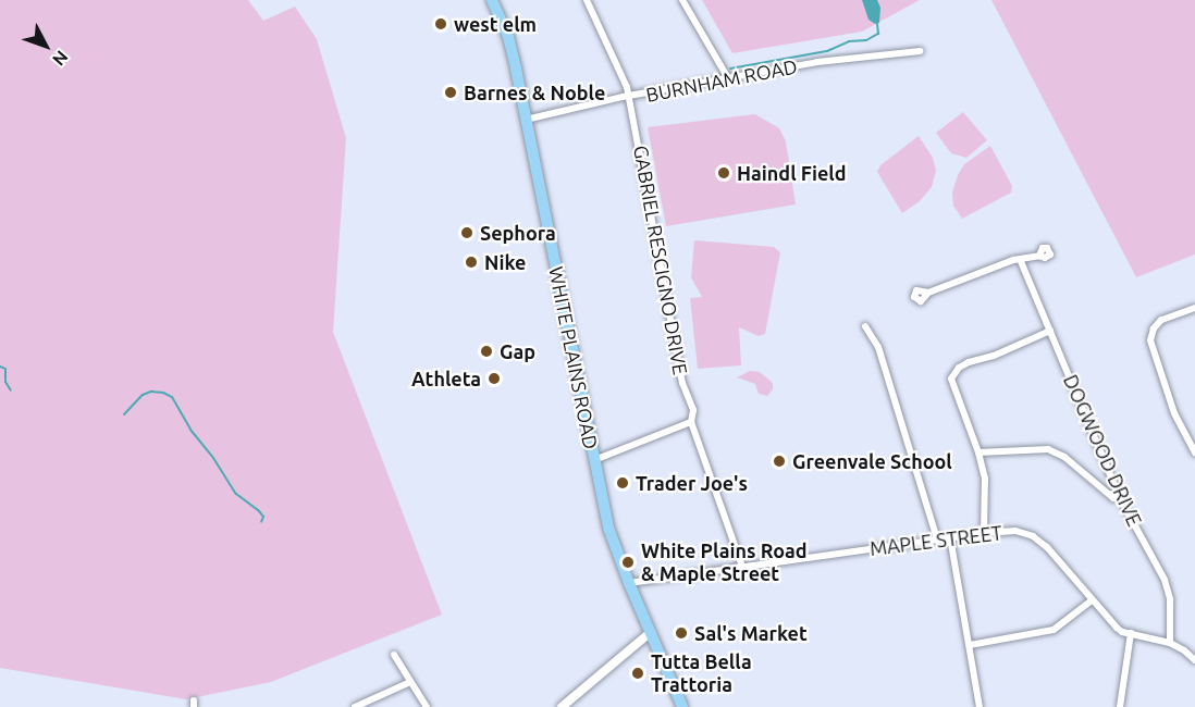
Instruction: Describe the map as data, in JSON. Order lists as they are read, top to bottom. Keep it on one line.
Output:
{"streets":{"main road":["WHITE PLAINS ROAD"],"street":["BURNHAM ROAD","GABRIEL RESCIGNO DRIVE","DOGWOOD DRIVE","MAPLE STREET"]},"crossings":[["BURNHAM ROAD","GABRIEL RESCIGNO DRIVE"],["BURNHAM ROAD","WHITE PLAINS ROAD"],["GABRIEL RESCIGNO DRIVE","MAPLE STREET"],["WHITE PLAINS ROAD","MAPLE STREET"],["DOGWOOD DRIVE","MAPLE STREET"]],"places":["west elm","Barnes & Noble","Haindl Field","Sephora","Nike","Gap","Athleta","Greenvale School","Trader Joe's","White Plains Road & Maple Street","Sal's Market","Tutta Bella Trattoria"],"north":"bottom right"}
